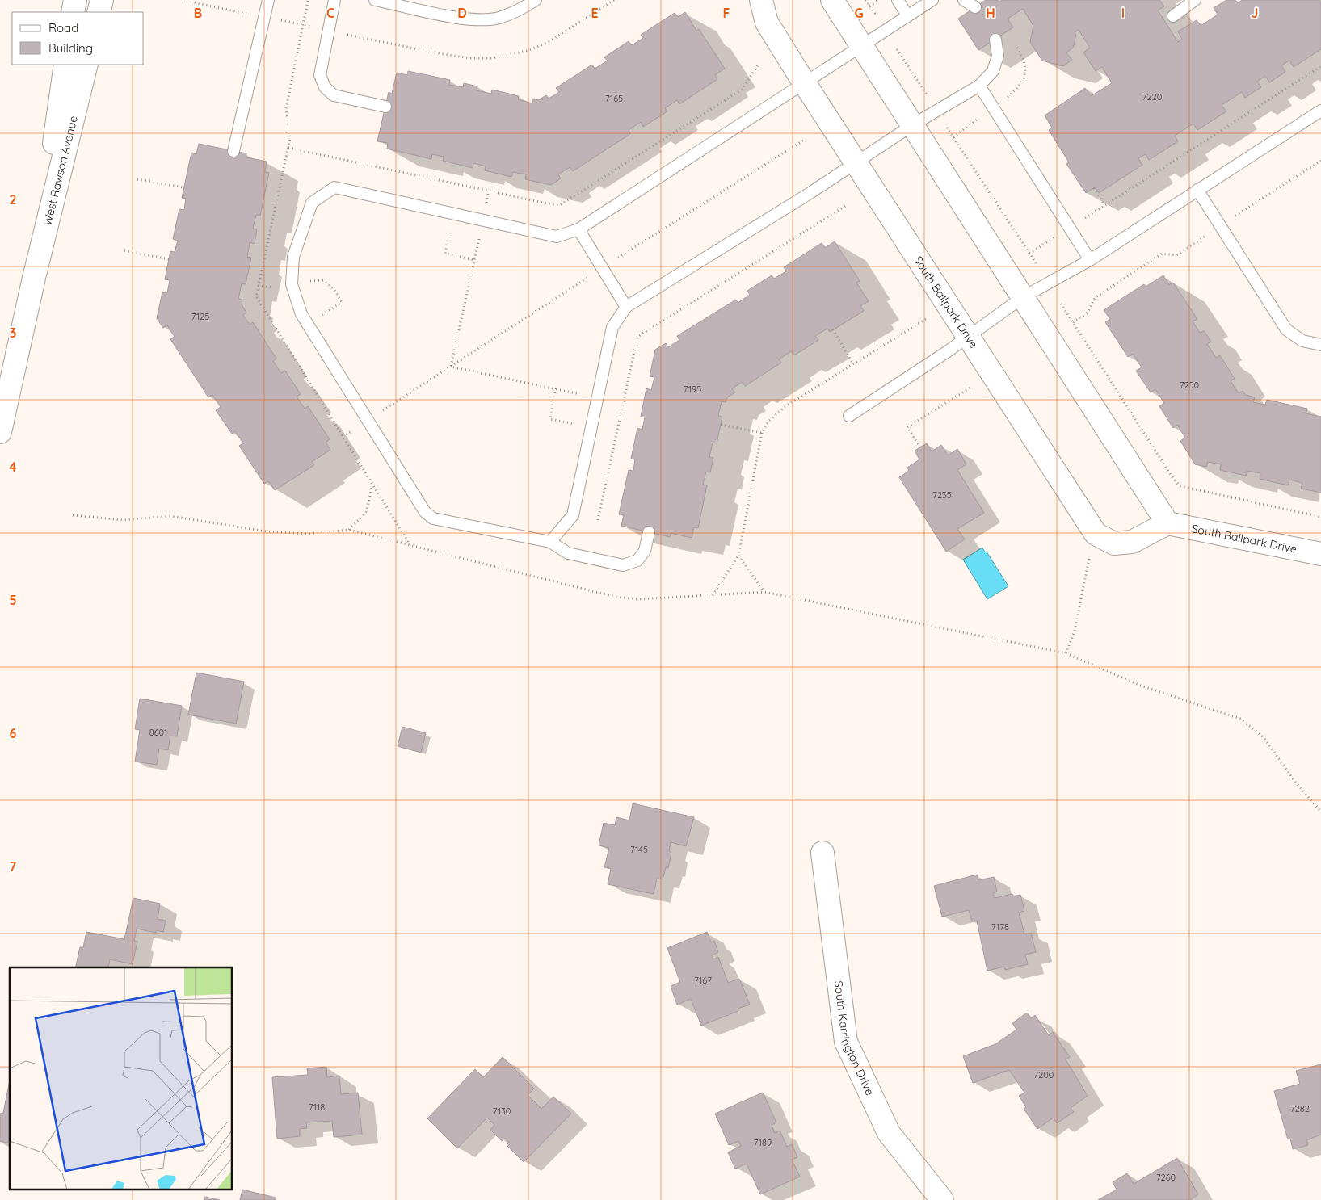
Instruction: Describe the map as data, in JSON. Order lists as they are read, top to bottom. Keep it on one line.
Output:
{"streets":{"street":["West Rawson Avenue","South Ballpark Drive","South Karrington Drive"]},"house_numbers":["7220","7165","7125","7250","7195","7235","8601","7145","7178","7167","7200","7118","7282","7130","7189","7260"],"legend":["Road","Building"],"grid":{"columns":["B","C","D","E","F","G","H","I","J"],"rows":["2","3","4","5","6","7"]}}
